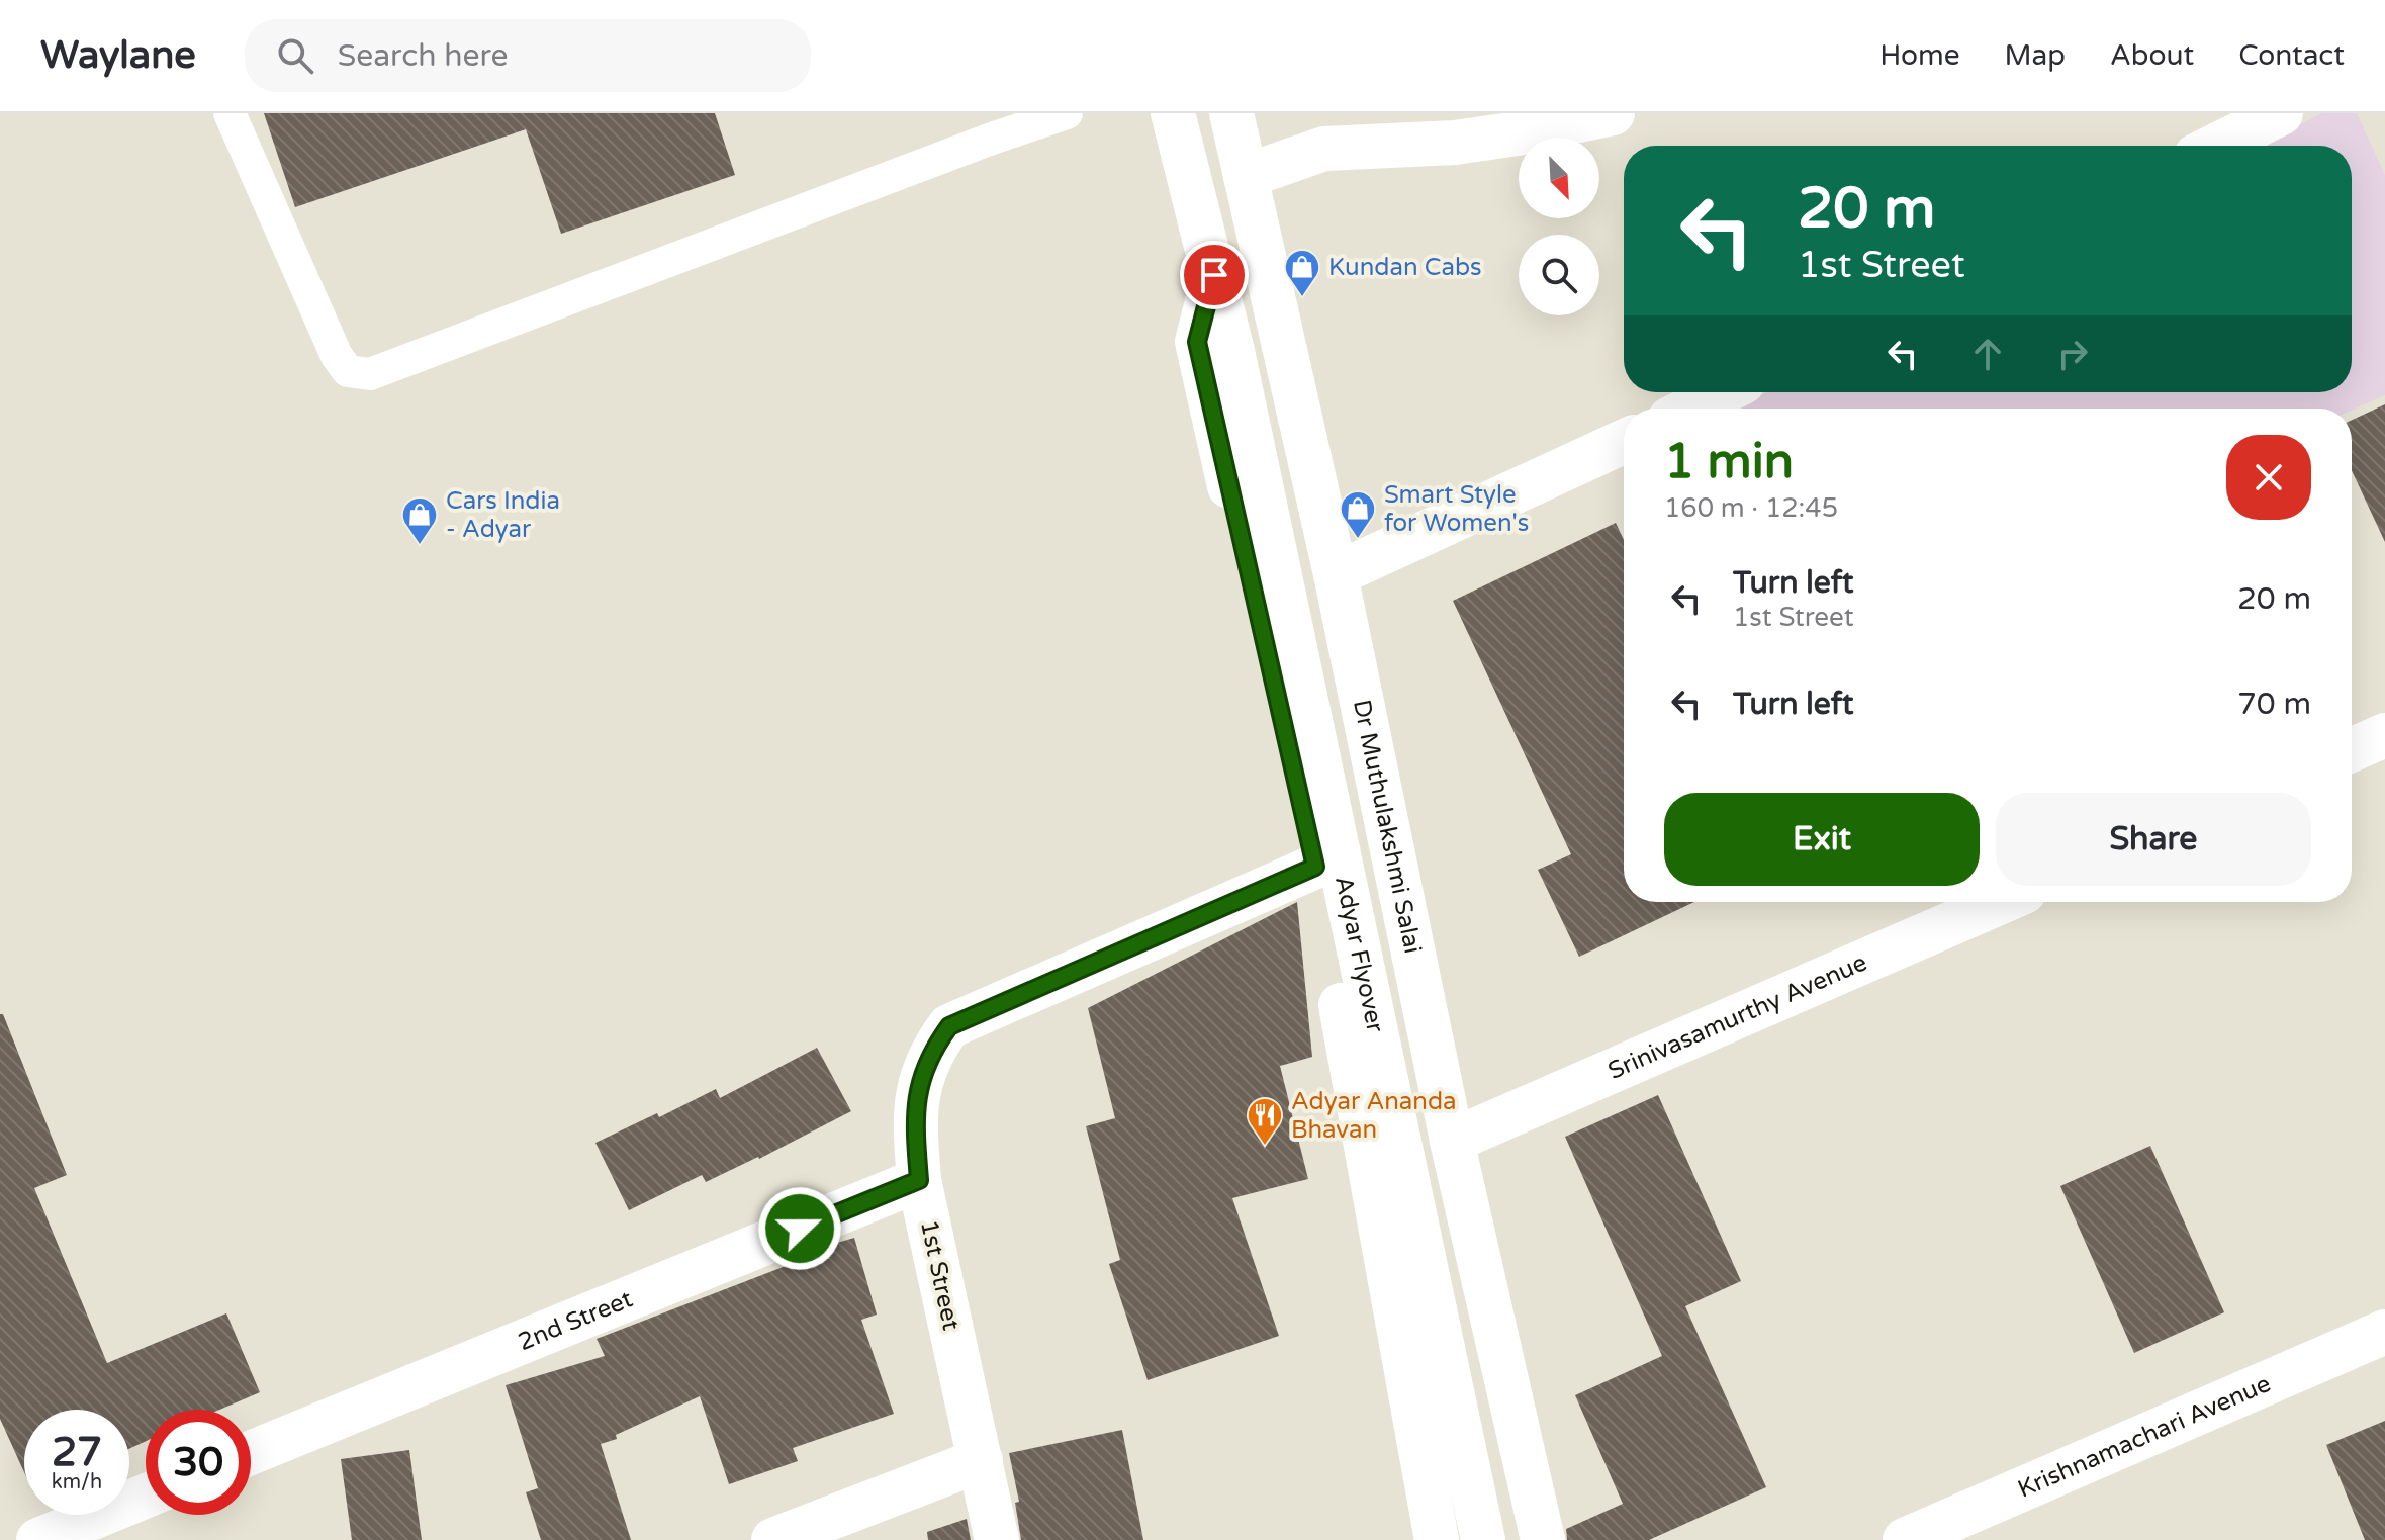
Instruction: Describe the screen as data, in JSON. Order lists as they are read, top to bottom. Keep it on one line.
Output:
{"streets":{"main road":["Dr Muthulakshmi Salai","Adyar Flyover","Srinivasamurthy Avenue","1st Street","2nd Street","Krishnamachari Avenue"]},"crossings":[["Dr Muthulakshmi Salai","Srinivasamurthy Avenue"],["1st Street","2nd Street"]],"places":{"shop":["Kundan Cabs","Smart Style for Women's","Cars India - Adyar"],"restaurant":["Adyar Ananda Bhavan"]},"north":"bottom right","page":{"header":"Waylane","search":"Search here","nav":["Home","Map","About","Contact"],"turn":["20 m","1st Street"],"heading":["1 min","160 m · 12:45"],"list":[{"name":"Turn left","note":"1st Street","value":"20 m"},{"name":"Turn left","value":"70 m"}],"buttons":["Exit","Share"],"speed":"27 km/h","limit":"30"}}
